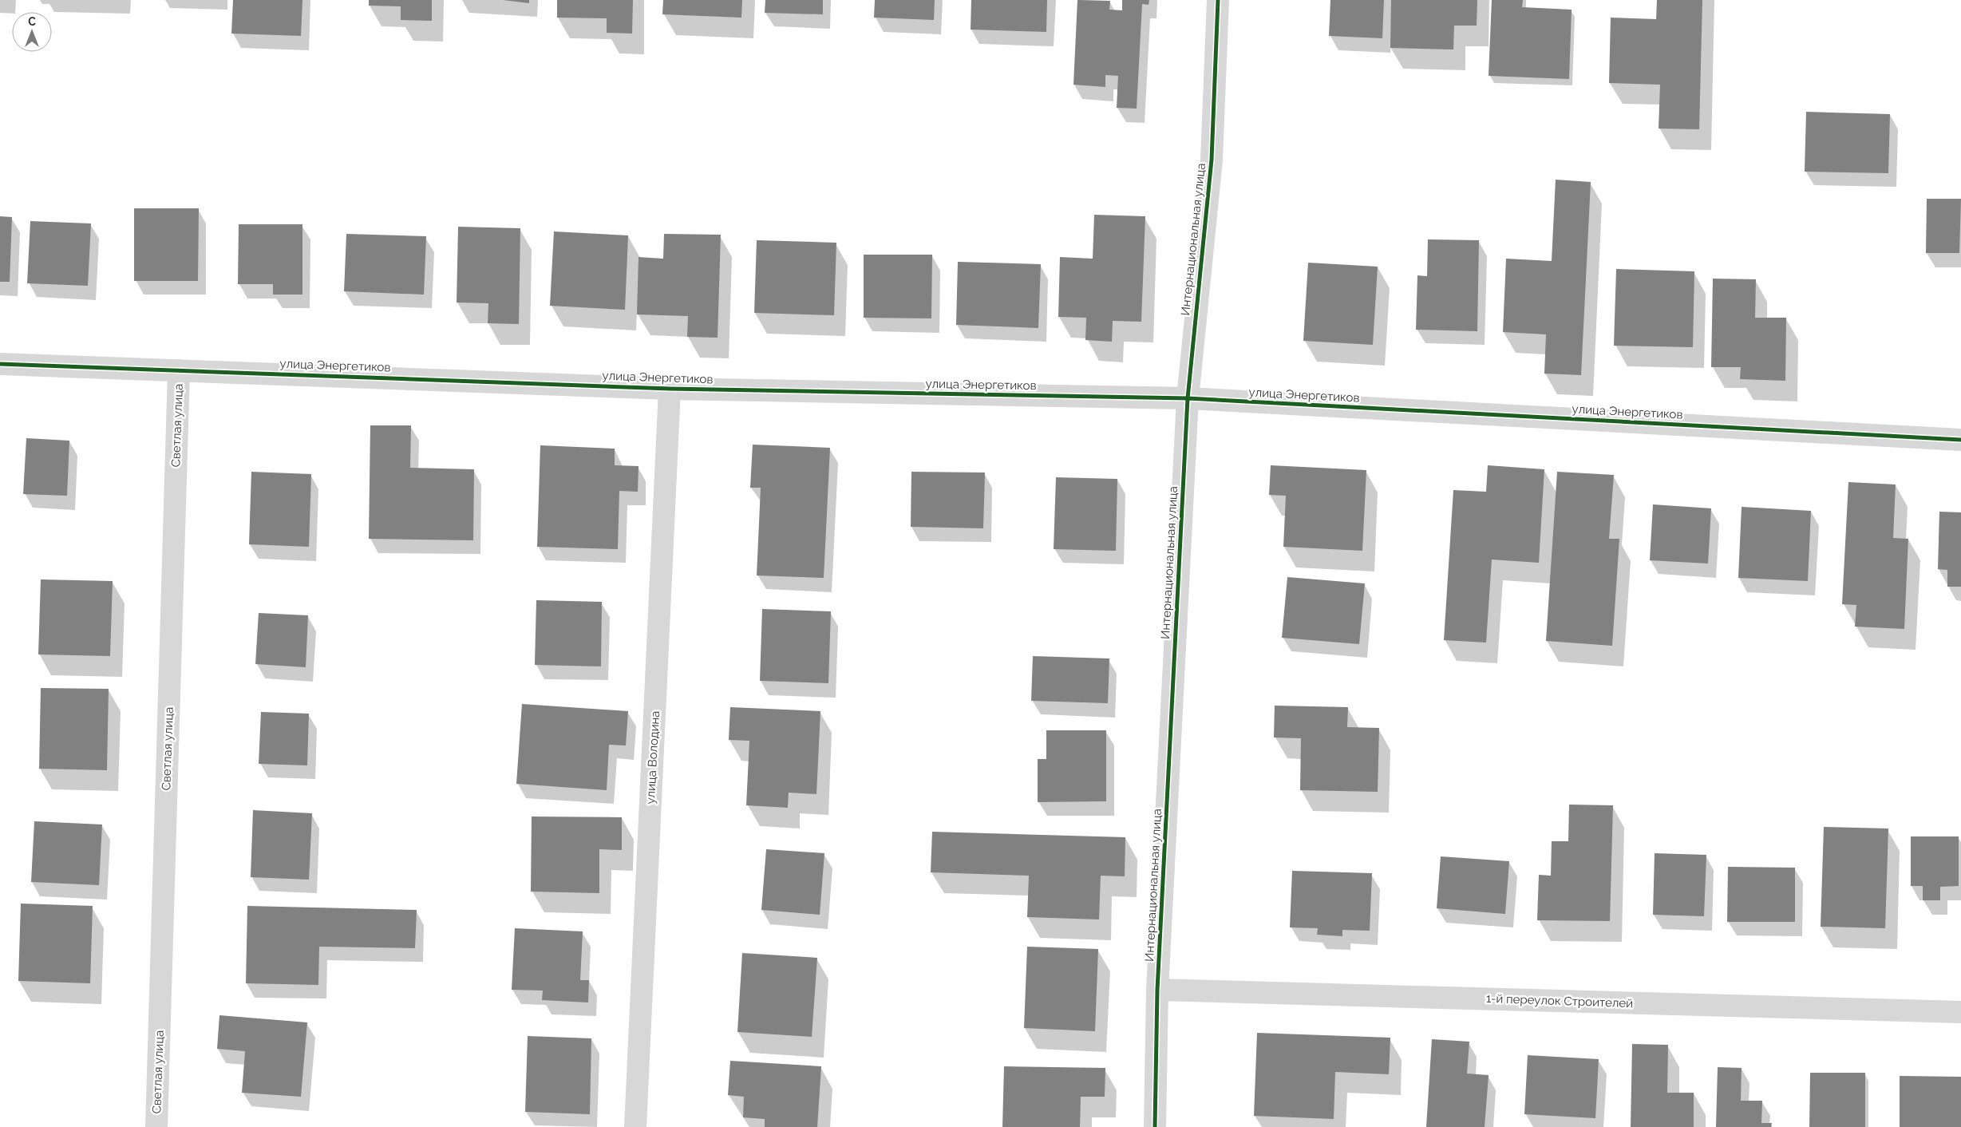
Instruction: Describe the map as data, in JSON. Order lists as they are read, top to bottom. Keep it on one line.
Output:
{"streets":{"street":["Интернациональная улица","улица Энергетиков","Светлая улица","улица Володина","1-й переулок Строителей"]},"crossings":[["Интернациональная улица","улица Энергетиков"],["Интернациональная улица","1-й переулок Строителей"],["улица Энергетиков","Светлая улица"],["улица Энергетиков","улица Володина"]],"north":"top"}
